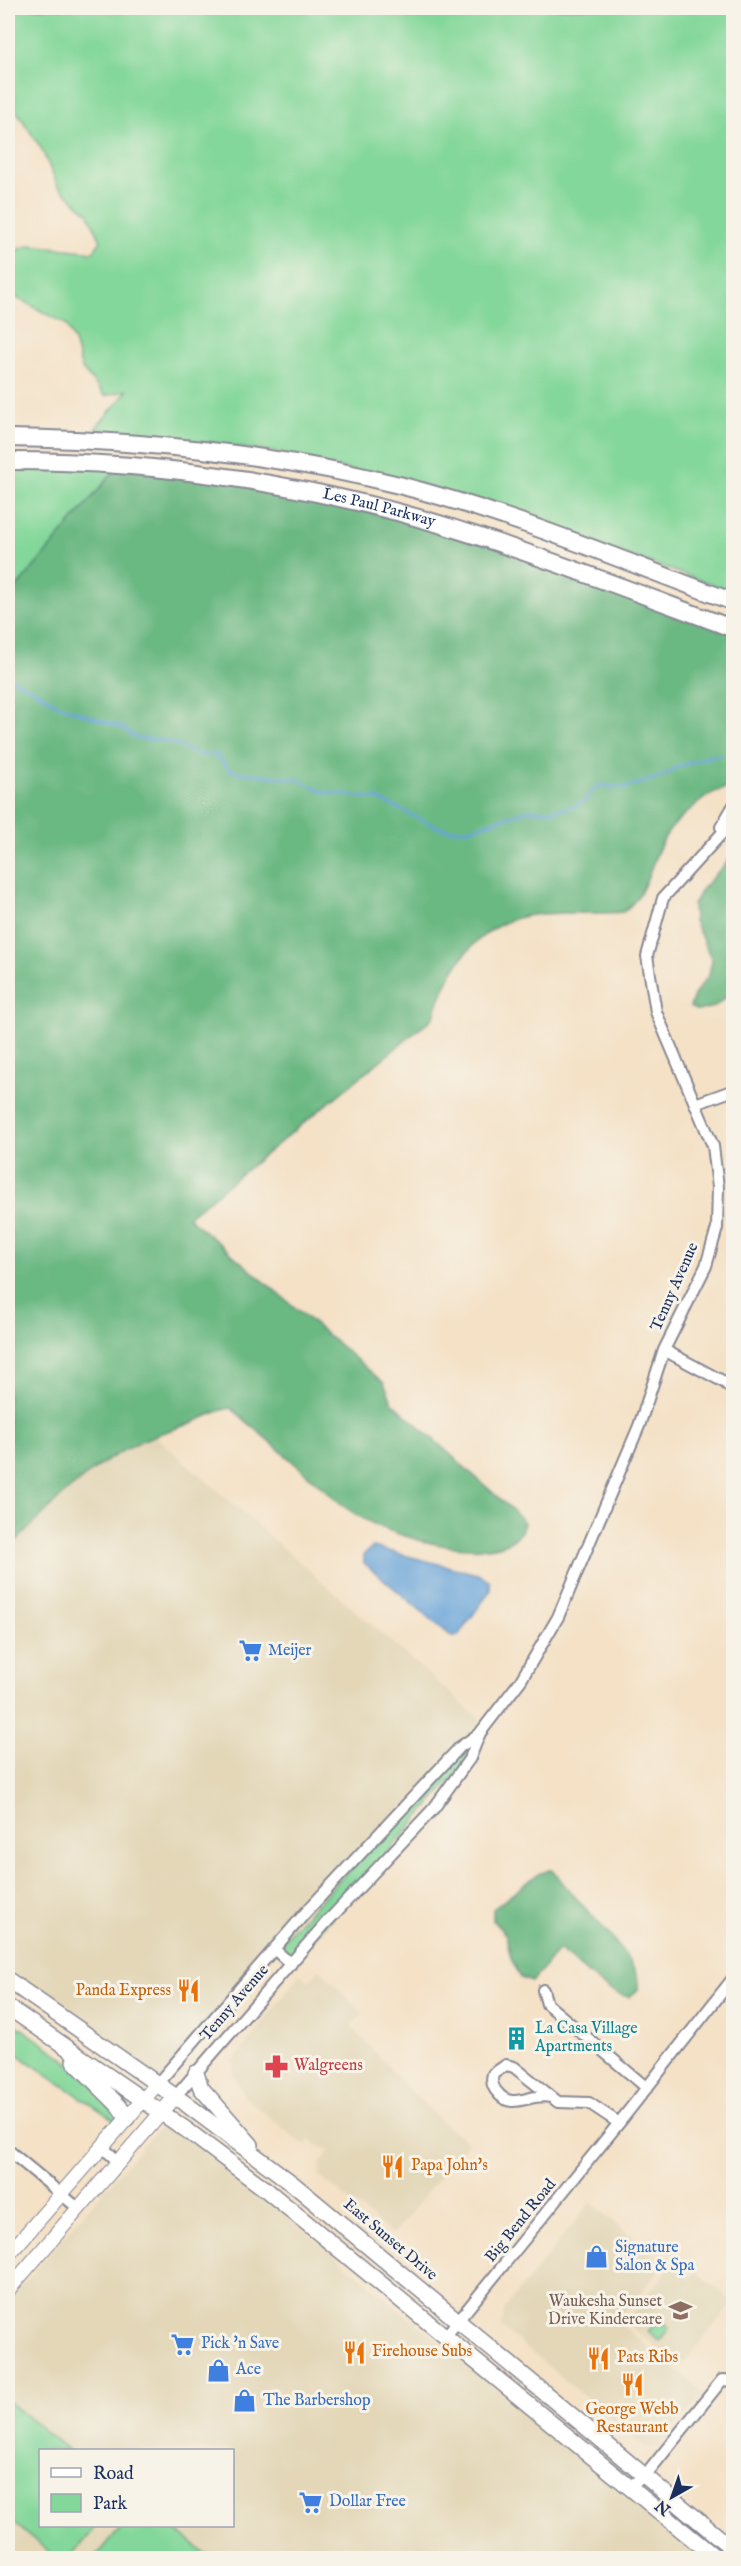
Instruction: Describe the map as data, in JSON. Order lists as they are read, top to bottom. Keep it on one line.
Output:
{"streets":{"main road":["Les Paul Parkway","East Sunset Drive"],"street":["Tenny Avenue","Big Bend Road"]},"crossings":[["Tenny Avenue","East Sunset Drive"],["Big Bend Road","East Sunset Drive"]],"places":{"supermarket":["Meijer","Pick 'n Save","Dollar Free"],"restaurant":["Panda Express","Papa John's","Firehouse Subs","Pats Ribs","George Webb Restaurant"],"building":["La Casa Village Apartments"],"pharmacy":["Walgreens"],"shop":["Signature Salon & Spa","Ace","The Barbershop"],"school or university":["Waukesha Sunset Drive Kindercare"]},"legend":["Road","Park"],"north":"bottom left"}
